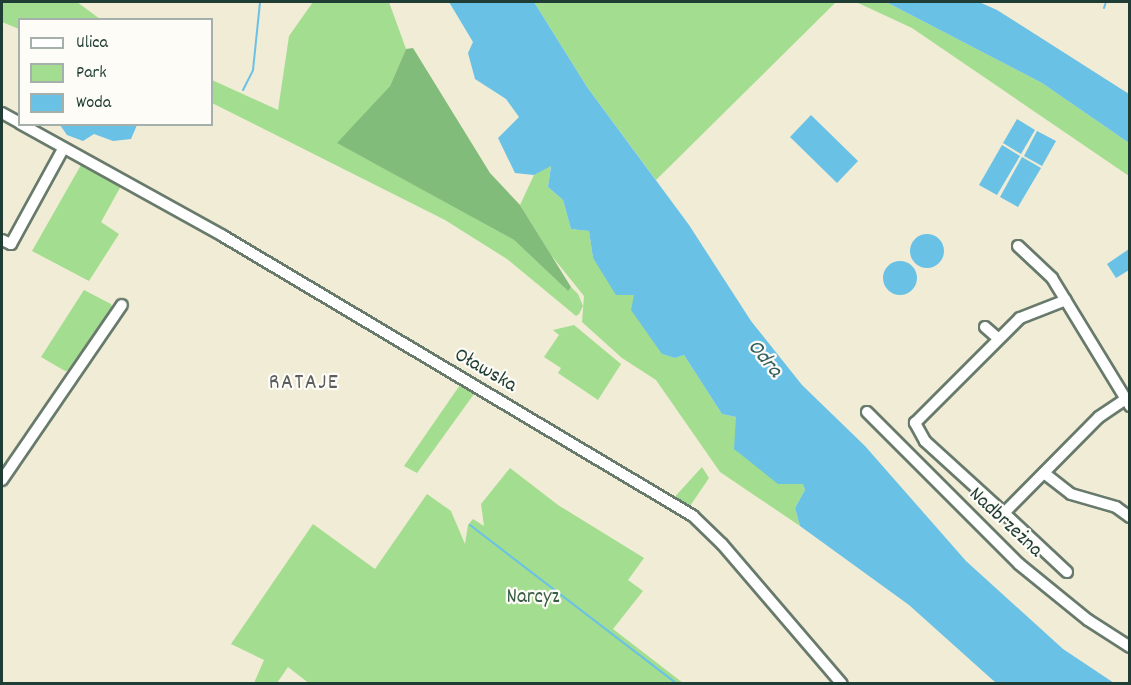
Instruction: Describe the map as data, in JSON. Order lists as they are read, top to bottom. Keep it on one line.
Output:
{"streets":{"street":["Oławska","Nadbrzeżna"]},"districts":["RATAJE"],"water":["Odra"],"parks":["Narcyz"],"legend":["Ulica","Park","Woda"]}
